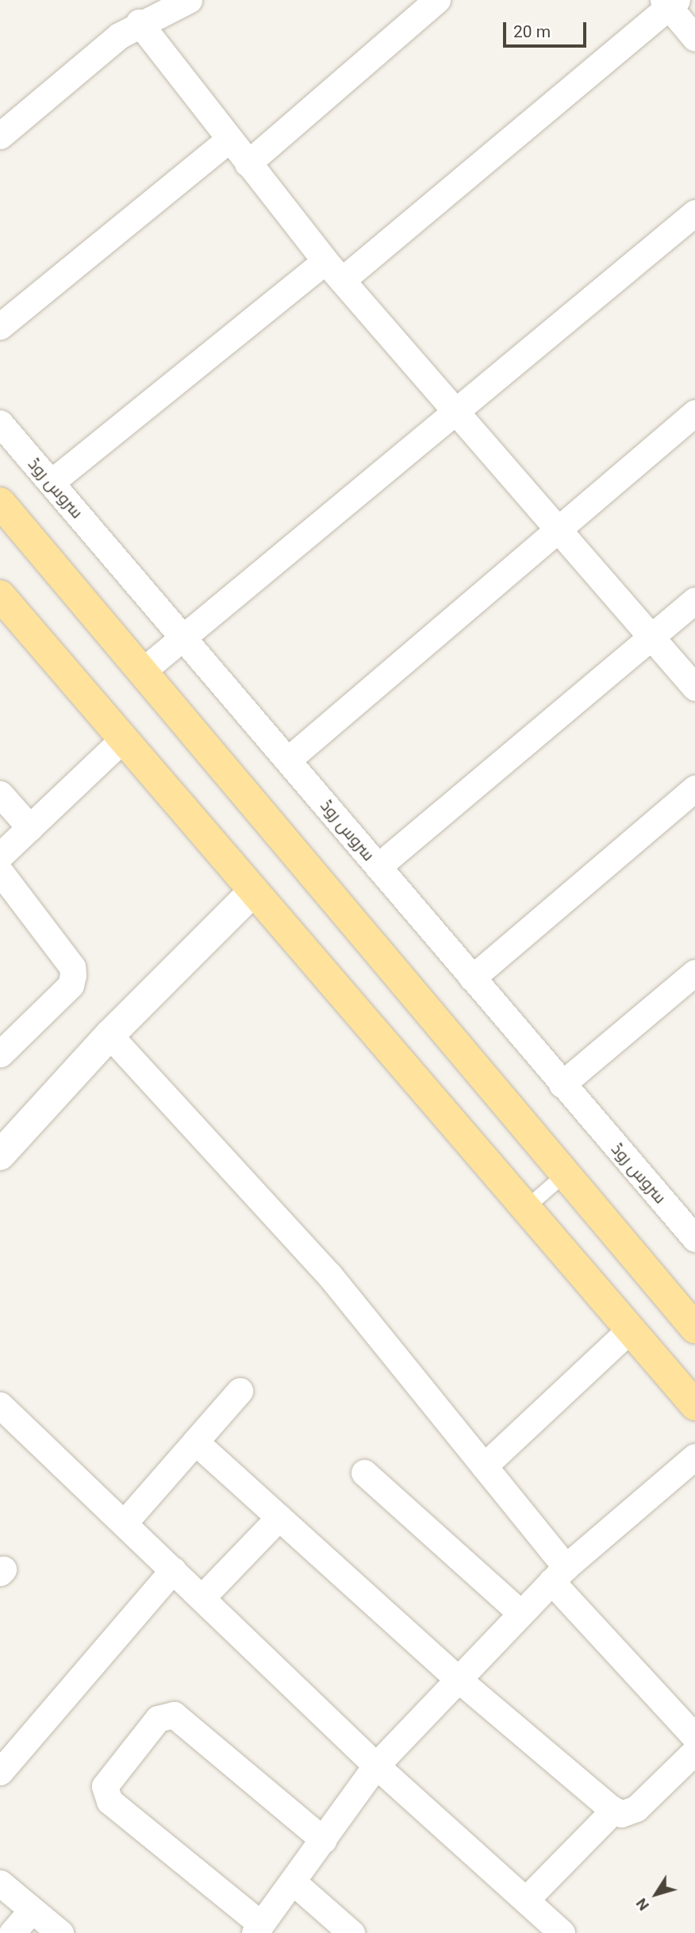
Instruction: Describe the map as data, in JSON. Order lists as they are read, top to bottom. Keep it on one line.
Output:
{"streets":{"street":["سروس روڈ"]},"scale_bar":"20 m","north":"bottom left"}
